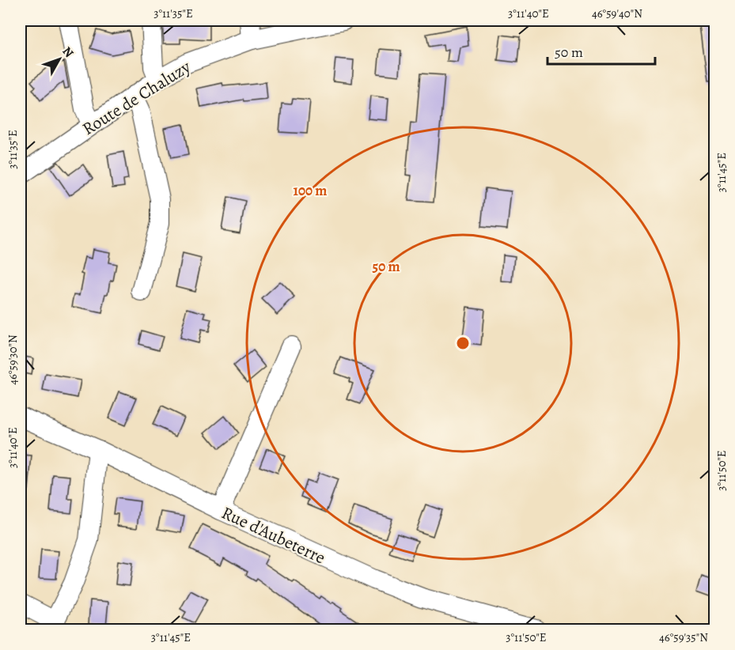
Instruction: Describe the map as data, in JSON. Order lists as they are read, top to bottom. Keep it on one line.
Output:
{"streets":{"street":["Route de Chaluzy","Rue d'Aubeterre"]},"scale_bar":"50 m","north":"top right","coordinates":["3°11'35\"E","3°11'40\"E","46°59'40\"N","3°11'45\"E","46°59'30\"N","3°11'50\"E","46°59'35\"N"],"rings":["100 m","50 m"]}
